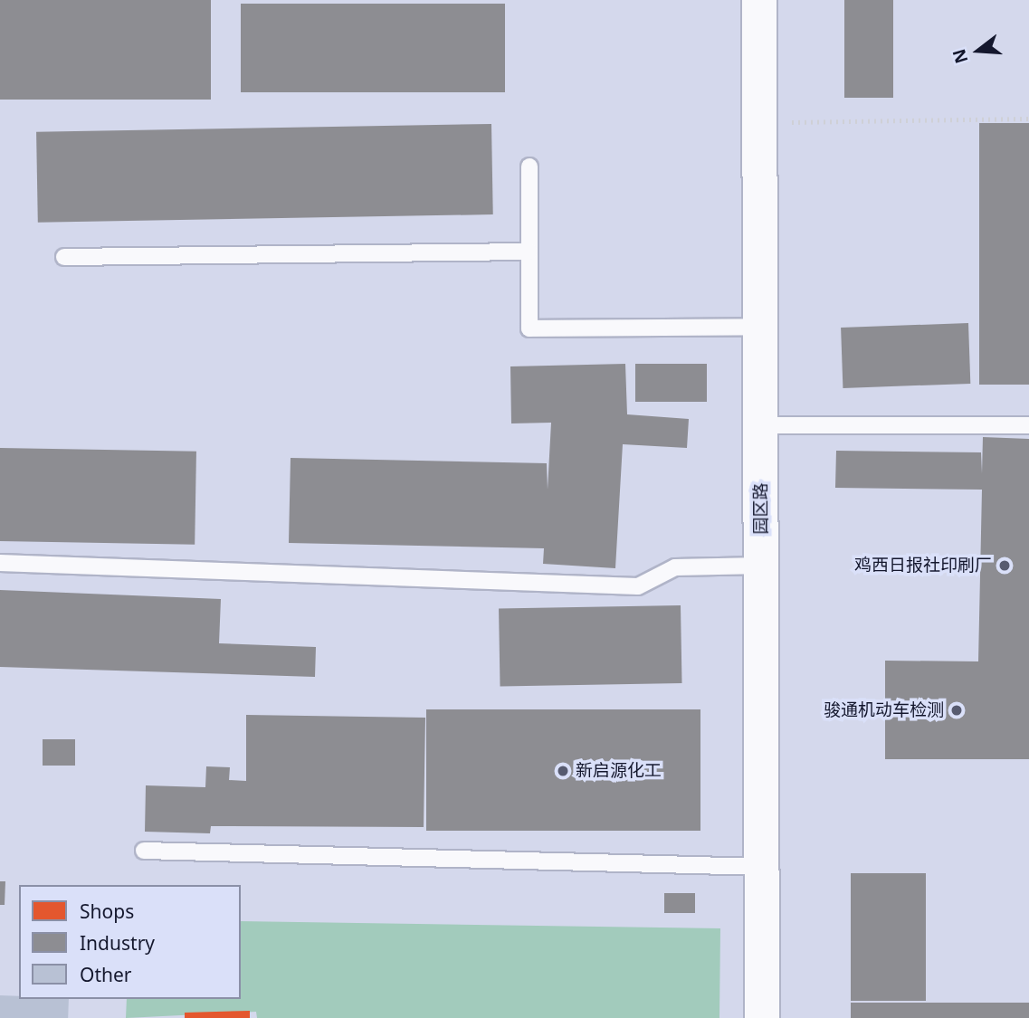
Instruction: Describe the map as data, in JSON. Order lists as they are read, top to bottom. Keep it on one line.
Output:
{"streets":{"highway":["园区路"]},"places":["鸡西日报社印刷厂","骏通机动车检测","新启源化工"],"legend":["Shops","Industry","Other"],"north":"left"}
